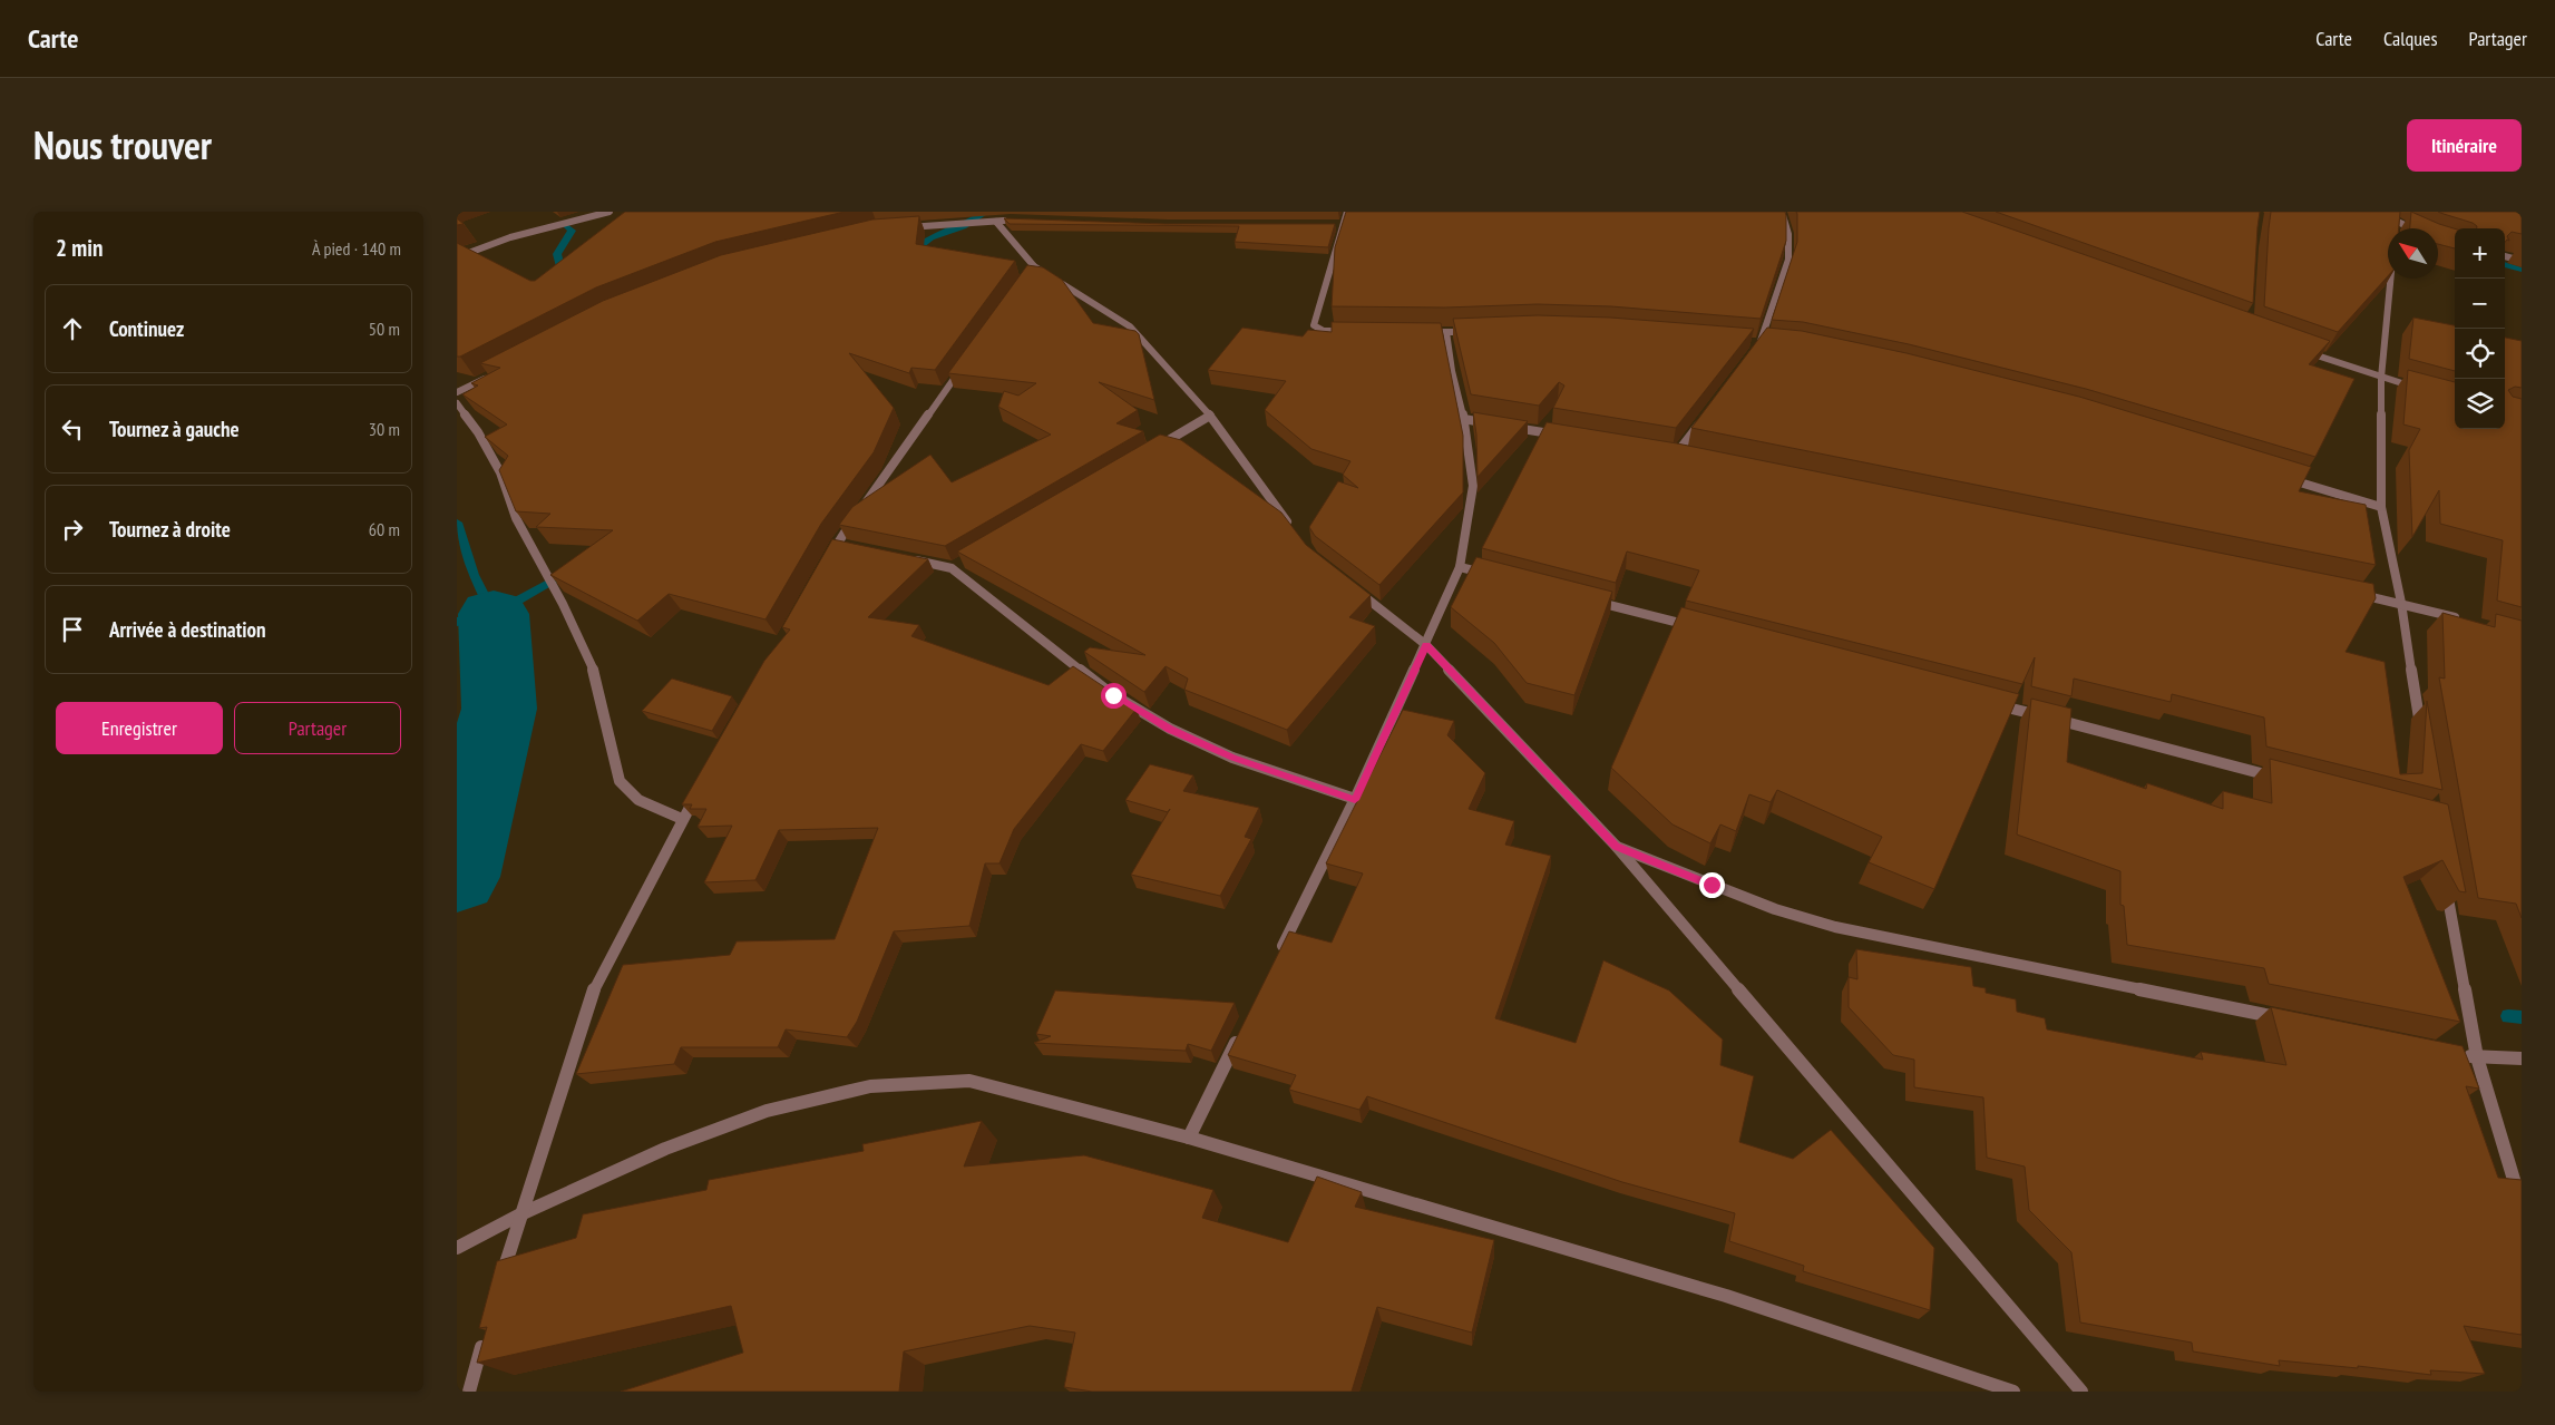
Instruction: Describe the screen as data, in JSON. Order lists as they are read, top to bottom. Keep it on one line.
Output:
{"north":"top left","page":{"header":"Carte","nav":["Carte","Calques","Partager"],"title":"Nous trouver","buttons":["Itinéraire",["Enregistrer","Partager"]],"heading":["2 min","À pied · 140 m"],"map_buttons":["+","−"],"list":[["Continuez","50 m"],["Tournez à gauche","30 m"],["Tournez à droite","60 m"],"Arrivée à destination"]}}
